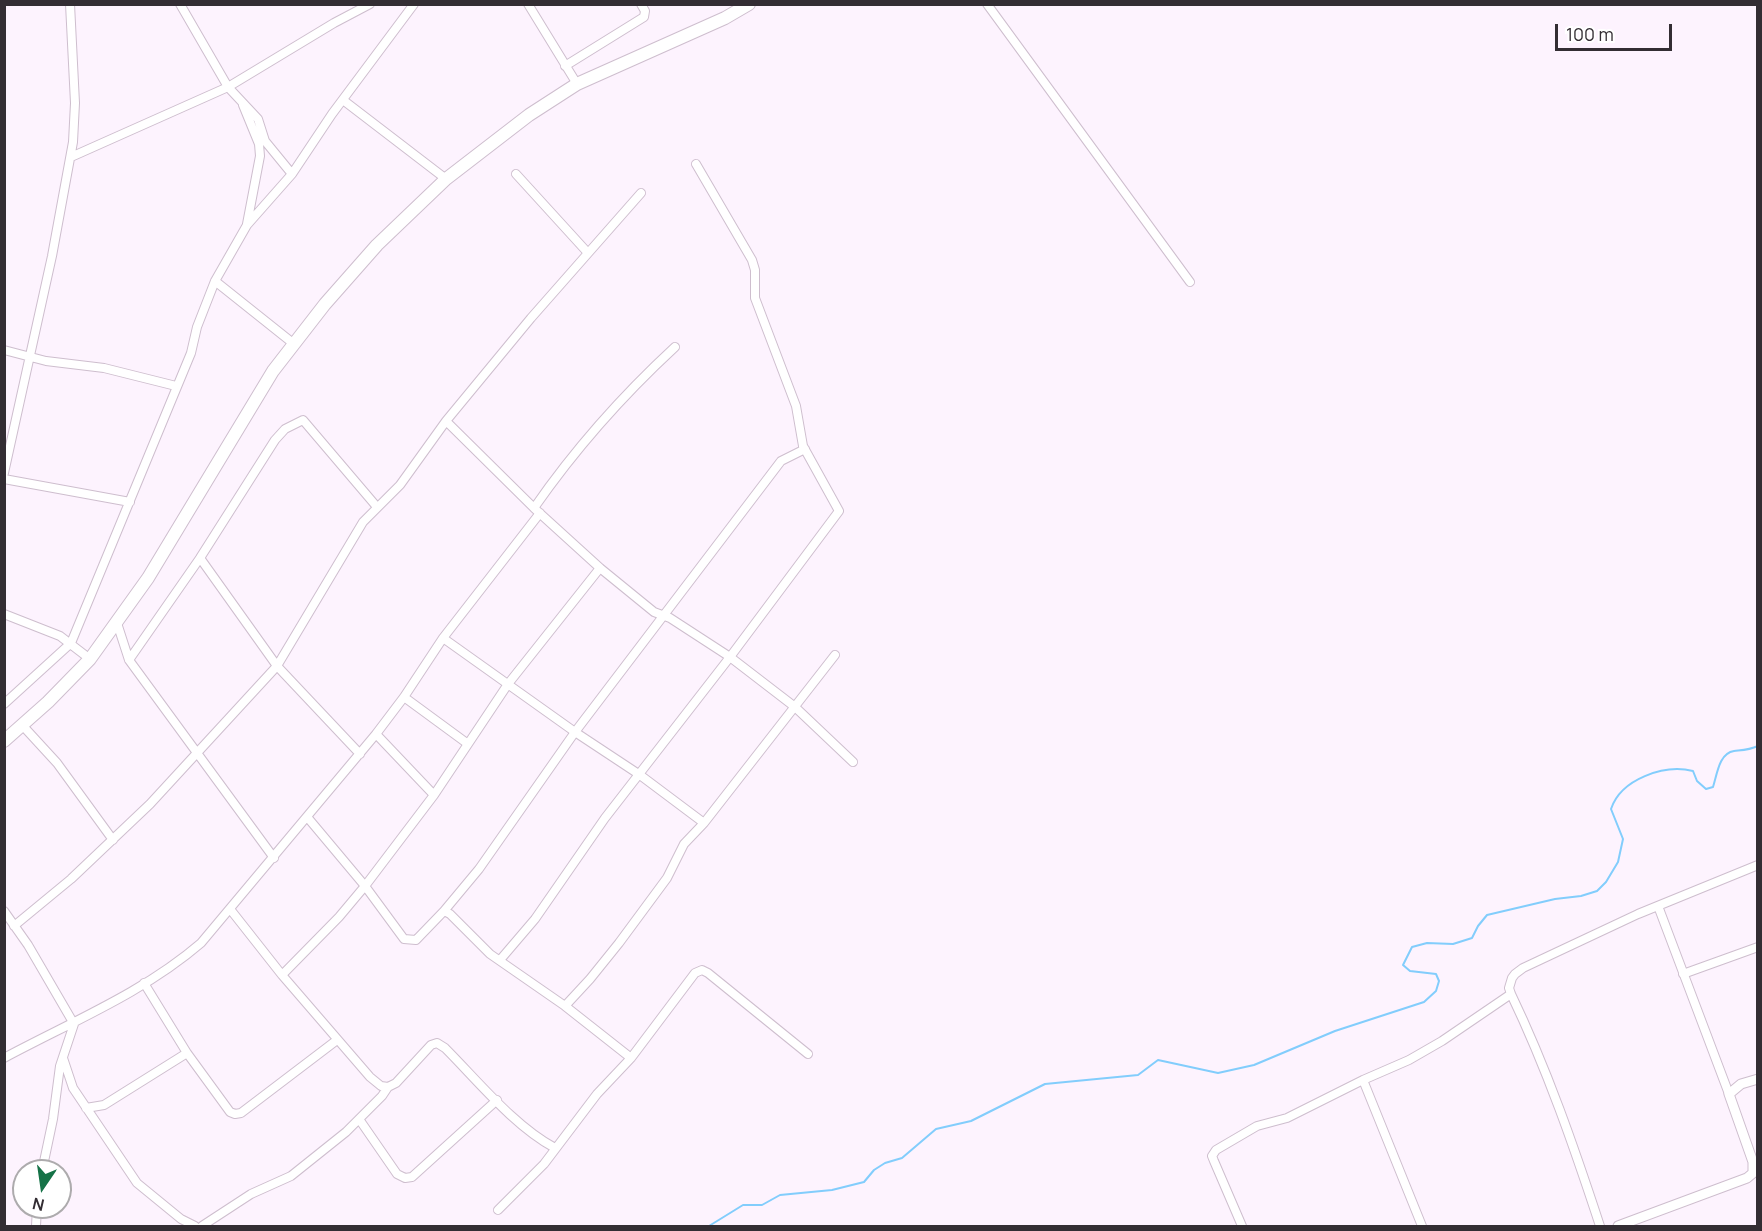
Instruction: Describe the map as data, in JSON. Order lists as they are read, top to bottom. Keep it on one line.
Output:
{"scale_bar":"100 m","north":"bottom"}
